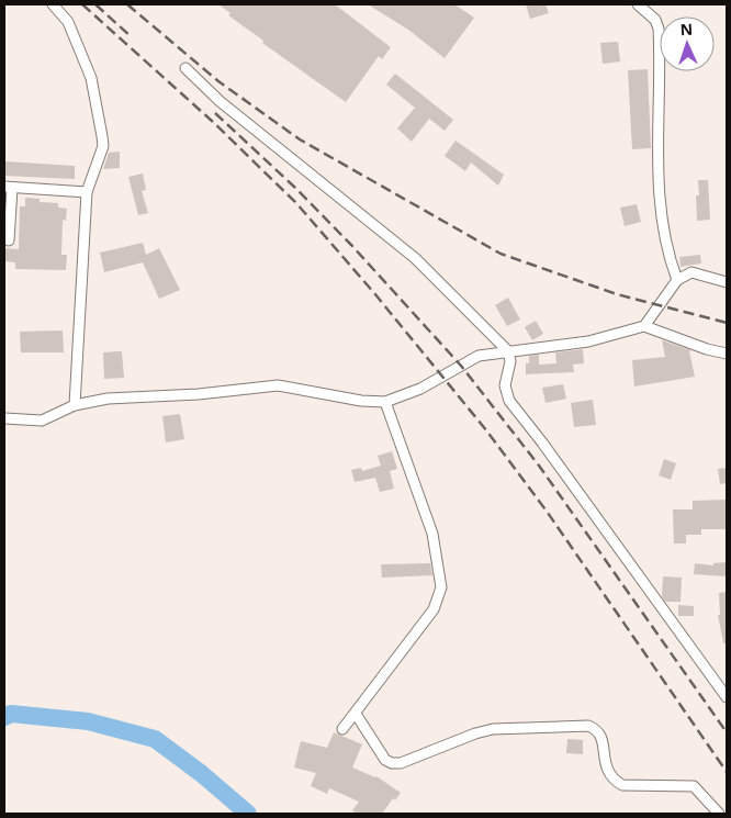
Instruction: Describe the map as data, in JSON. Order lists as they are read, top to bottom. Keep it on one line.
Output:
{"north":"top"}
